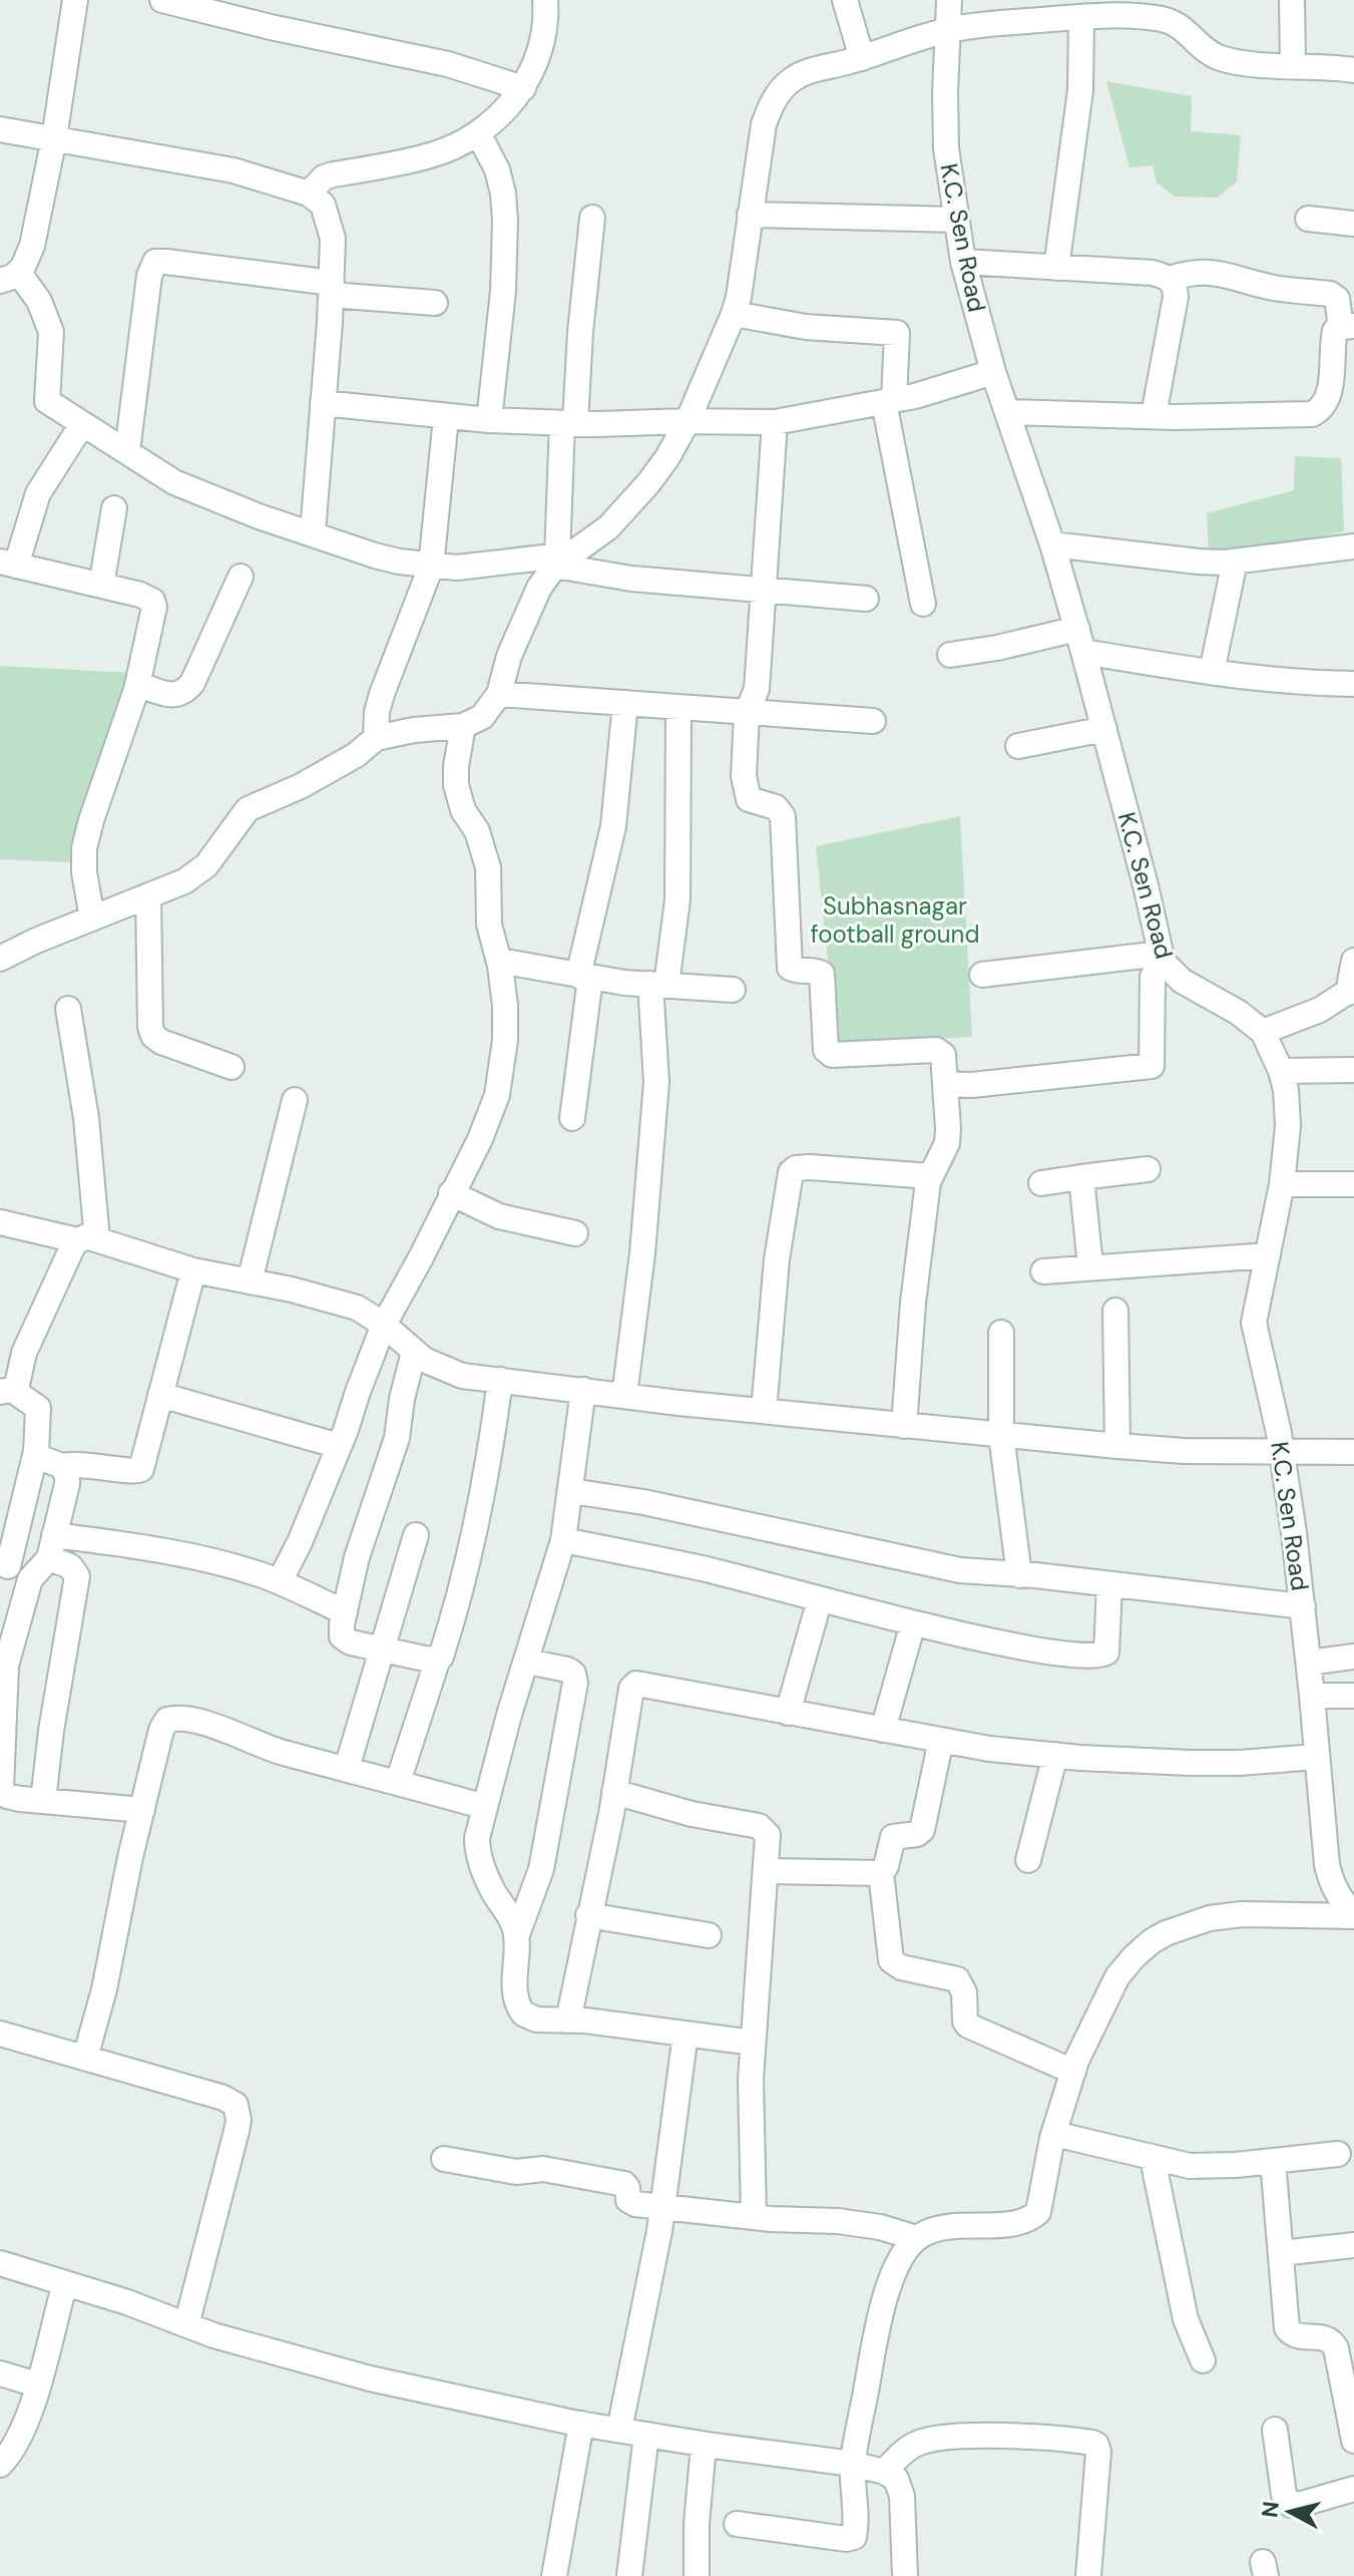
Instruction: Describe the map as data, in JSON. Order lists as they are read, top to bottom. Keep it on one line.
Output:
{"streets":{"street":["K.C. Sen Road"]},"parks":["Subhasnagar football ground"],"north":"left"}
